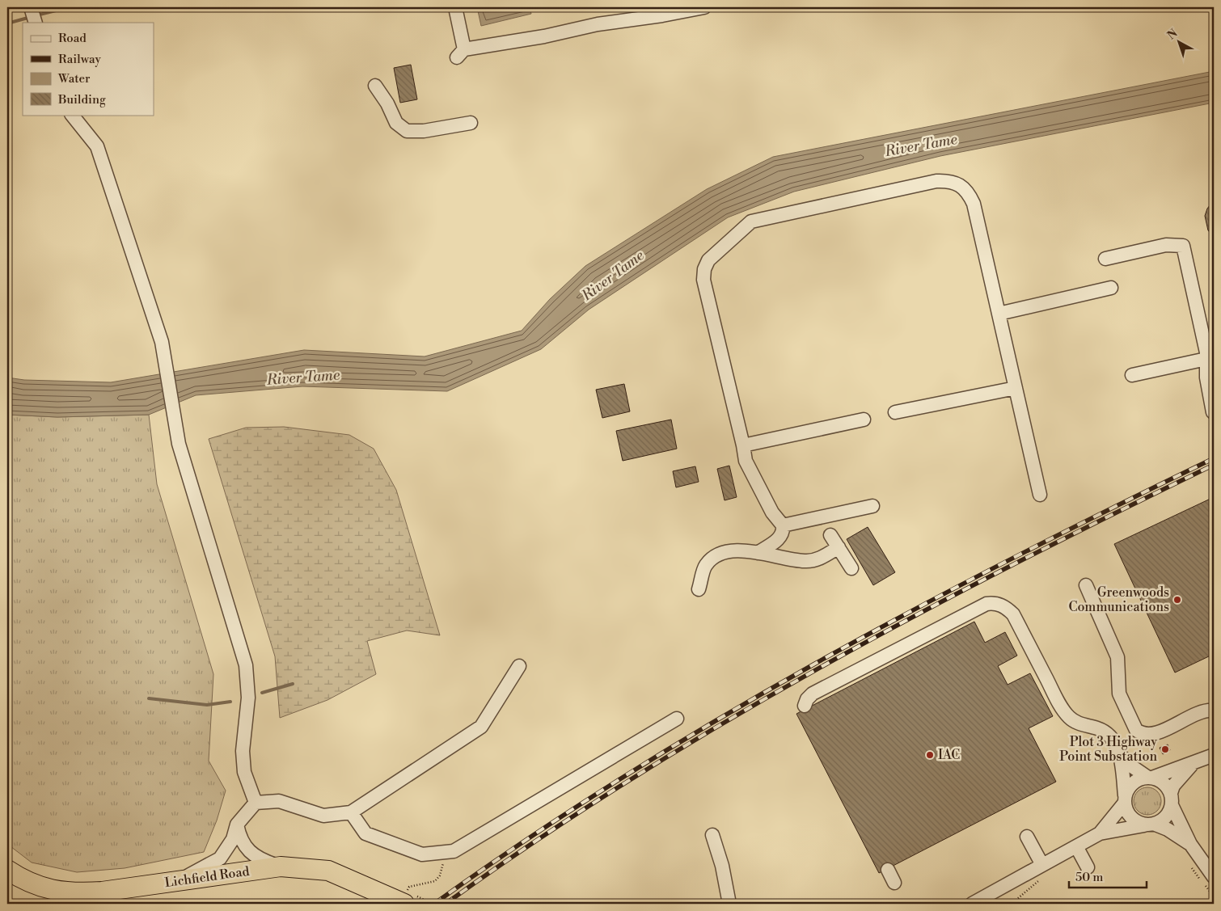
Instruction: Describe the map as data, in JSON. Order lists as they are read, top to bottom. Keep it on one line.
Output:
{"streets":{"highway":["Lichfield Road"]},"water":["River Tame"],"places":["Greenwoods Communications","Plot 3 Highway Point Substation","IAC"],"legend":["Road","Railway","Water","Building"],"scale_bar":"50 m","north":"top left"}
